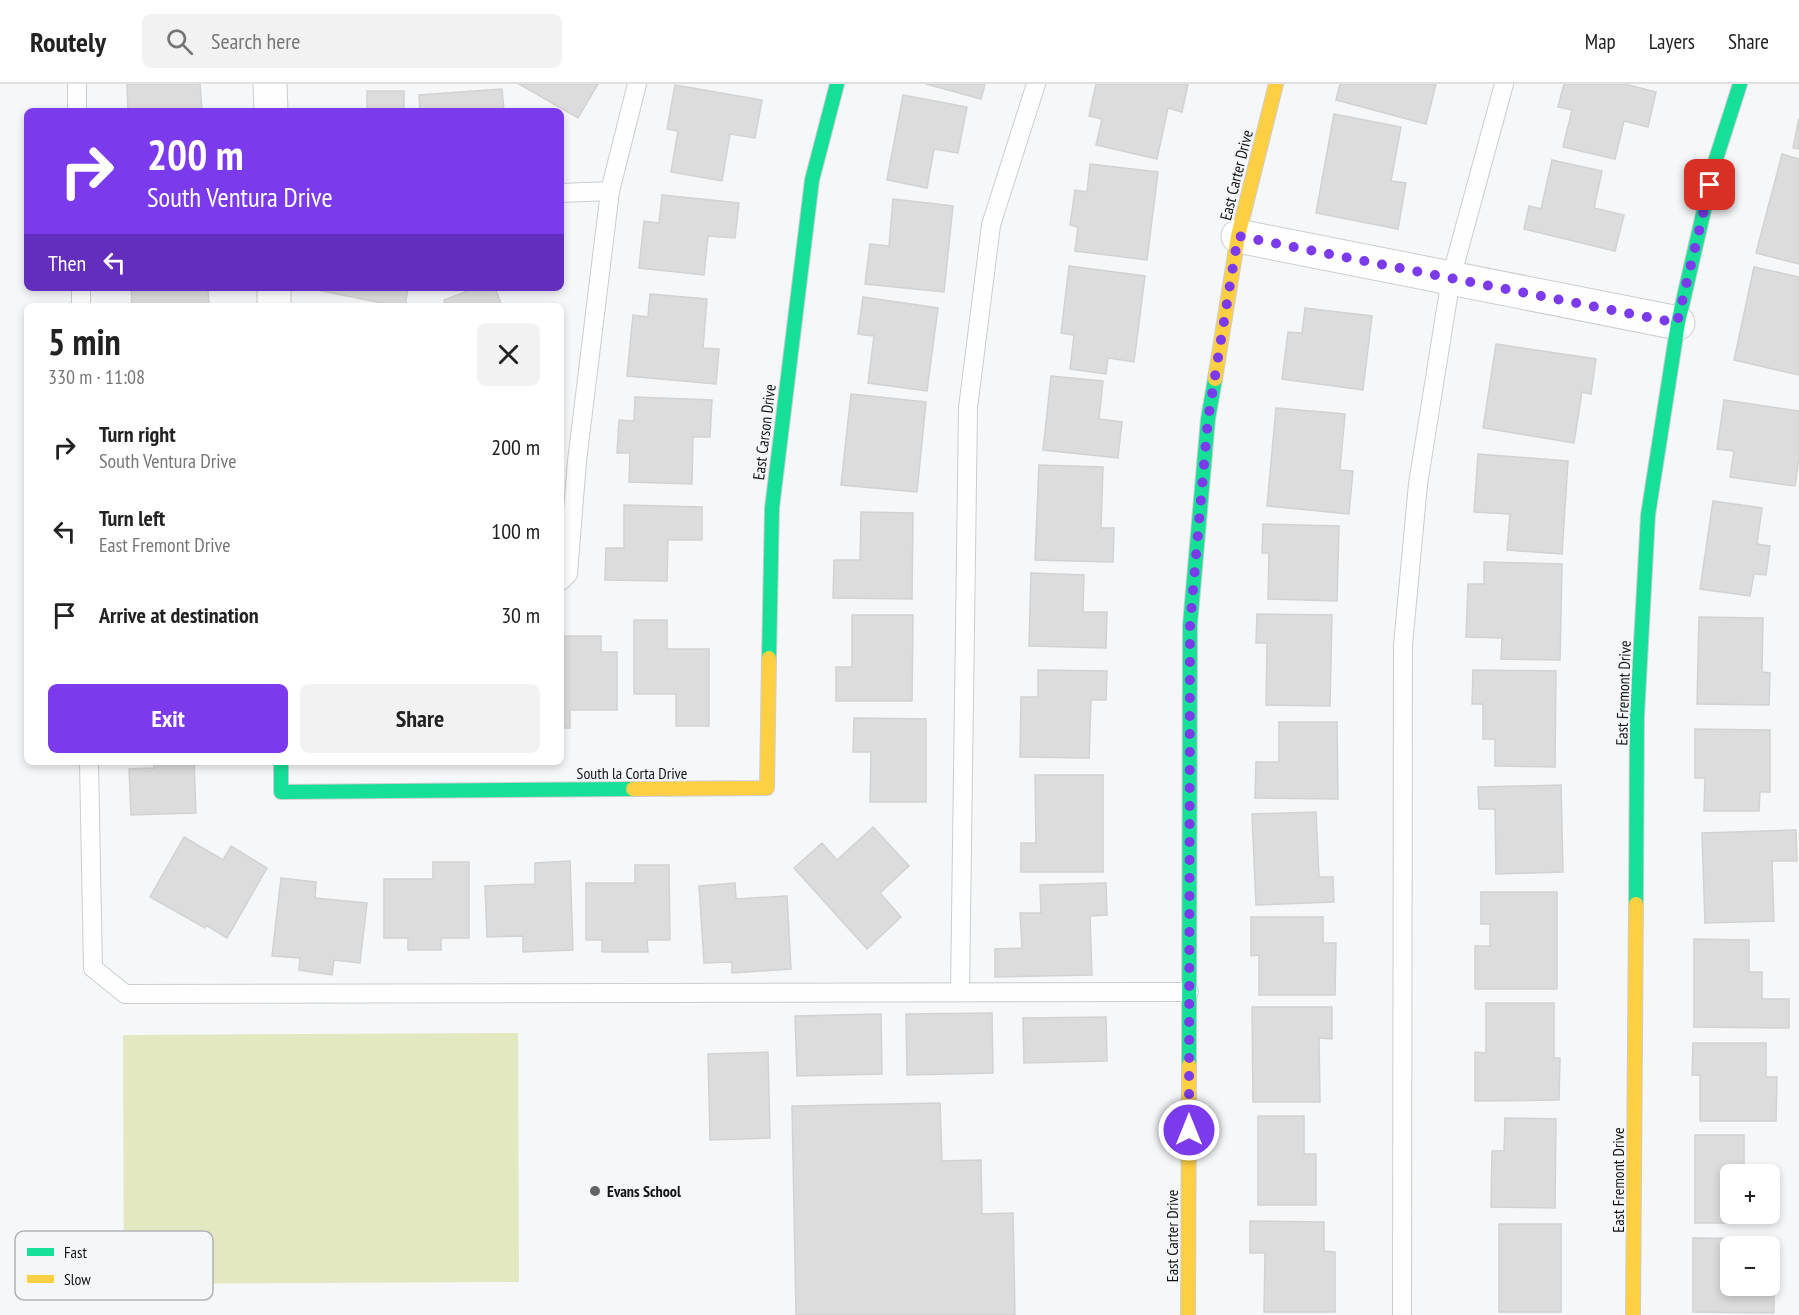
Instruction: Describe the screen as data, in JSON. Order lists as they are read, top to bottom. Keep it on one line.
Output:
{"streets":{"street":["East Carter Drive","East Carson Drive","East Fremont Drive","South la Corta Drive"]},"crossings":[["East Carson Drive","South la Corta Drive"]],"places":["Evans School"],"legend":["Fast","Slow"],"page":{"header":"Routely","search":"Search here","nav":["Map","Layers","Share"],"turn":["200 m","South Ventura Drive"],"then":"Then","heading":["5 min","330 m · 11:08"],"list":[{"name":"Turn right","note":"South Ventura Drive","value":"200 m"},{"name":"Turn left","note":"East Fremont Drive","value":"100 m"},{"name":"Arrive at destination","value":"30 m"}],"buttons":["Exit","Share"],"map_buttons":["+","−"]}}
